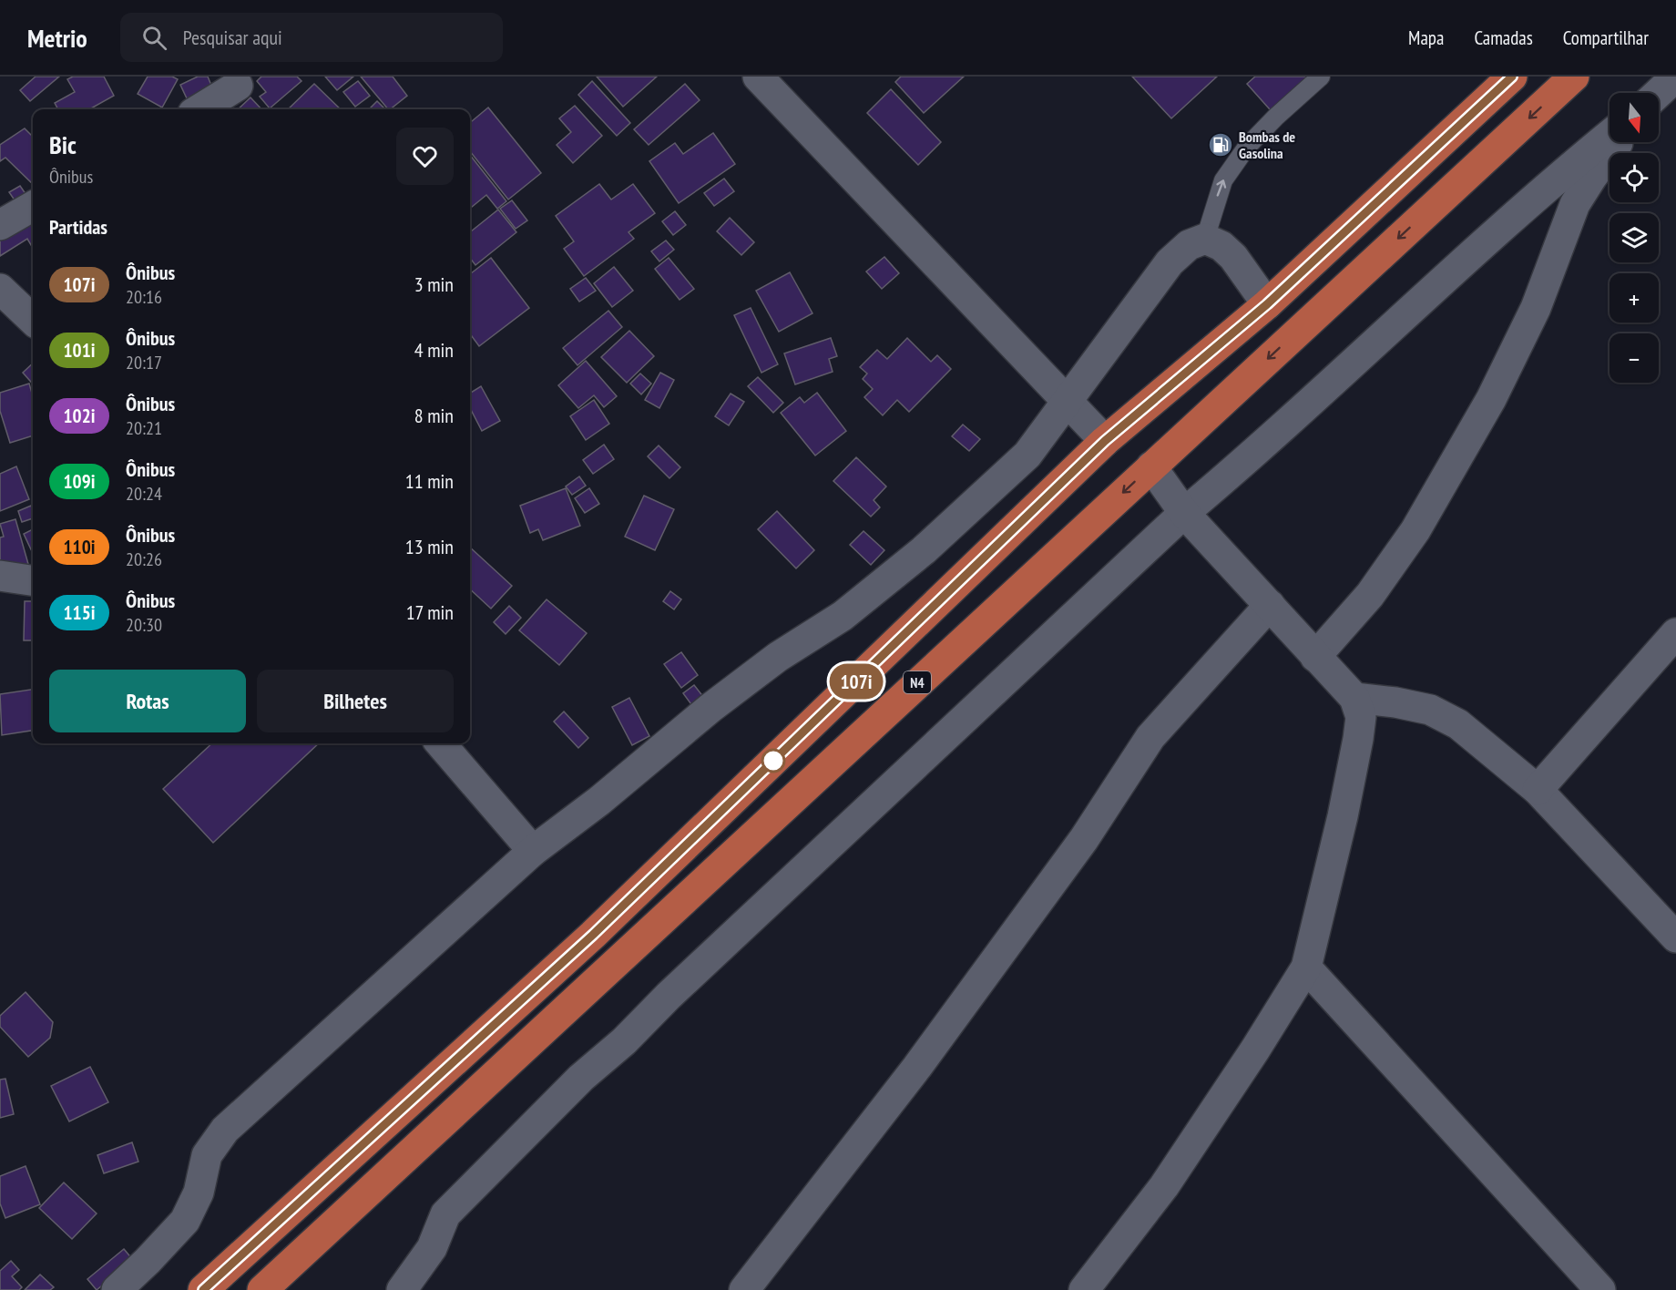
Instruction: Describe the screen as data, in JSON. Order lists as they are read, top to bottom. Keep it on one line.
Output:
{"streets":{"highway":["N4"]},"places":{"fuel station":["Bombas de Gasolina"]},"lines":["bus line 107i"],"north":"bottom","page":{"header":"Metrio","search":"Pesquisar aqui","nav":["Mapa","Camadas","Compartilhar"],"on_map":"107i","map_buttons":["+","−"],"heading":[["Bic","Ônibus"],"Partidas"],"list":[{"mark":"107i","name":"Ônibus","note":"20:16","value":"3 min"},{"mark":"101i","name":"Ônibus","note":"20:17","value":"4 min"},{"mark":"102i","name":"Ônibus","note":"20:21","value":"8 min"},{"mark":"109i","name":"Ônibus","note":"20:24","value":"11 min"},{"mark":"110i","name":"Ônibus","note":"20:26","value":"13 min"},{"mark":"115i","name":"Ônibus","note":"20:30","value":"17 min"}],"buttons":["Rotas","Bilhetes"]}}
